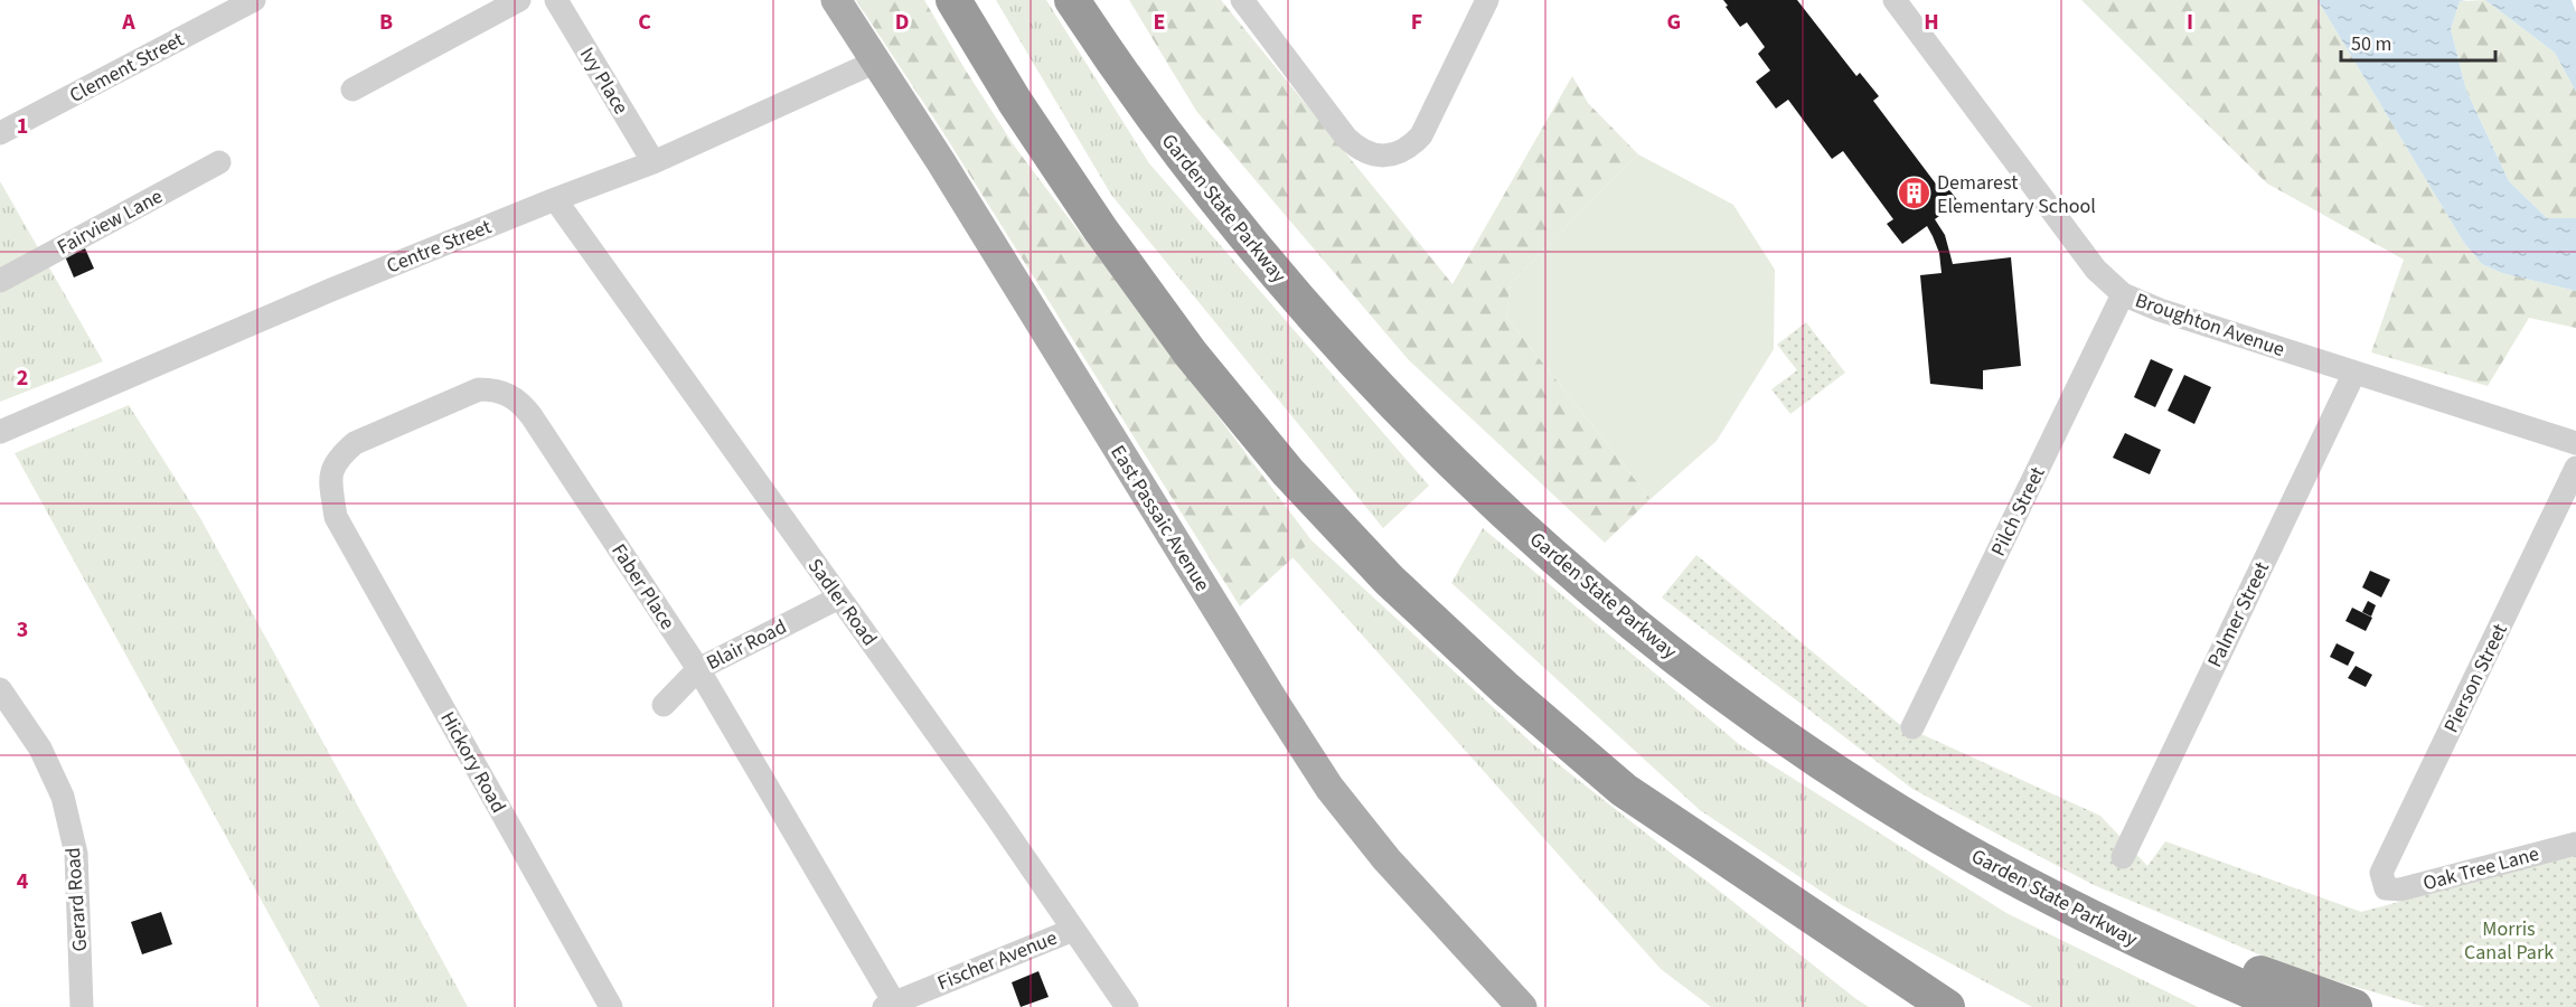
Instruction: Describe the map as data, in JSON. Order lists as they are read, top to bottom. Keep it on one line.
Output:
{"streets":{"highway":["Garden State Parkway"],"main road":["East Passaic Avenue"],"street":["Clement Street","Ivy Place","Fairview Lane","Centre Street","Broughton Avenue","Pilch Street","Faber Place","Sadler Road","Palmer Street","Blair Road","Pierson Street","Hickory Road","Oak Tree Lane","Gerard Road","Fischer Avenue"]},"crossings":[["Ivy Place","Centre Street"],["Centre Street","East Passaic Avenue"],["Centre Street","Sadler Road"],["Broughton Avenue","Pilch Street"],["Broughton Avenue","Palmer Street"],["Faber Place","Blair Road"],["Faber Place","Hickory Road"],["Faber Place","Fischer Avenue"],["Sadler Road","Blair Road"],["Sadler Road","Fischer Avenue"],["Pierson Street","Oak Tree Lane"]],"parks":["Morris Canal Park"],"places":{"building":["Demarest Elementary School"]},"scale_bar":"50 m","grid":{"columns":["A","B","C","D","E","F","G","H","I"],"rows":["1","2","3","4"]}}
